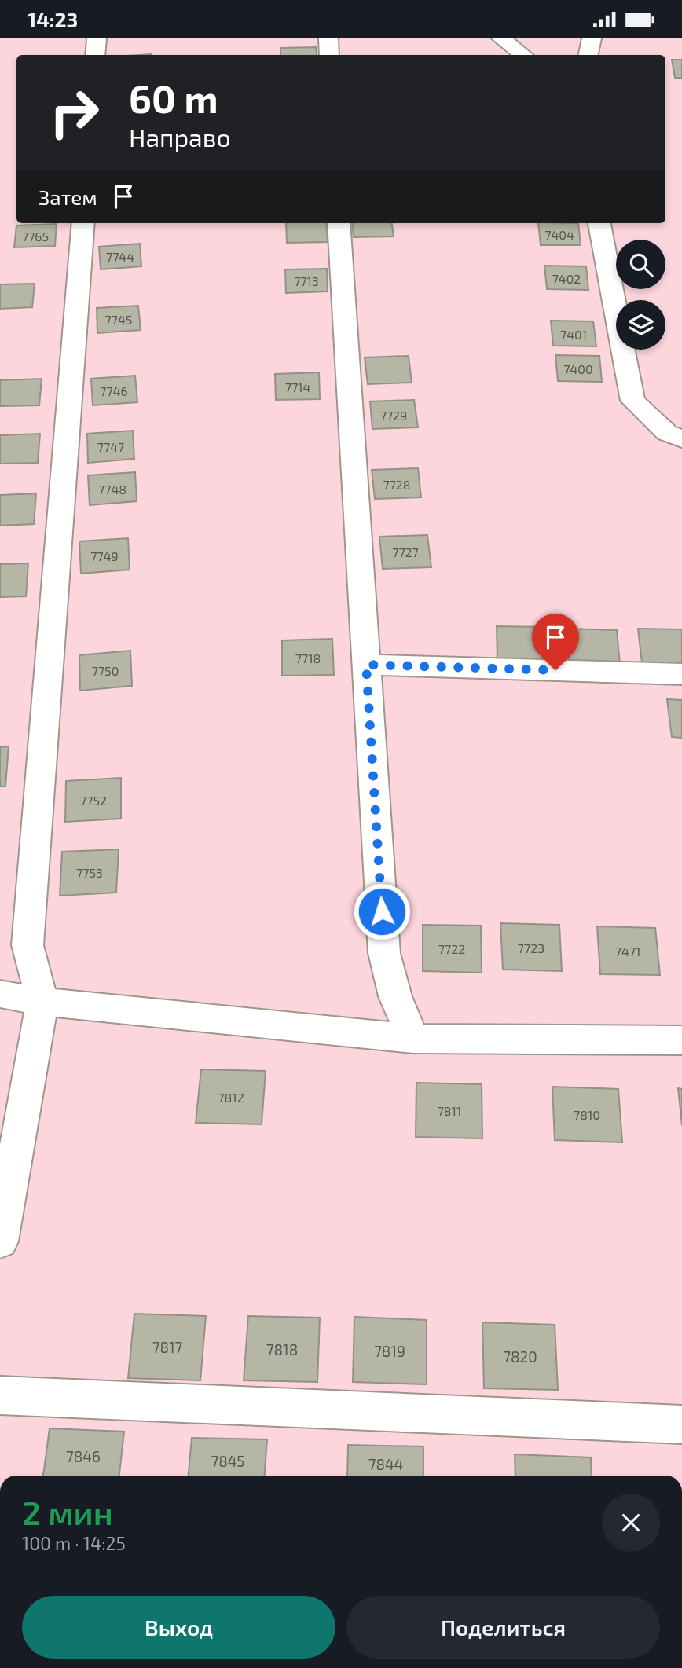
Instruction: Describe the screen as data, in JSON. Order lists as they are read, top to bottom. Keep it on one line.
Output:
{"house_numbers":["7404","7765","7744","7402","7713","7745","7401","7400","7714","7746","7729","7747","7728","7748","7727","7749","7718","7750","7752","7753","7723","7722","7471","7812","7811","7810","7817","7818","7819","7820","7846","7845","7844"],"page":{"status":"14:23","turn":["60 m","Направо"],"then":"Затем","heading":["2 мин","100 m · 14:25"],"buttons":["Выход","Поделиться"]}}
